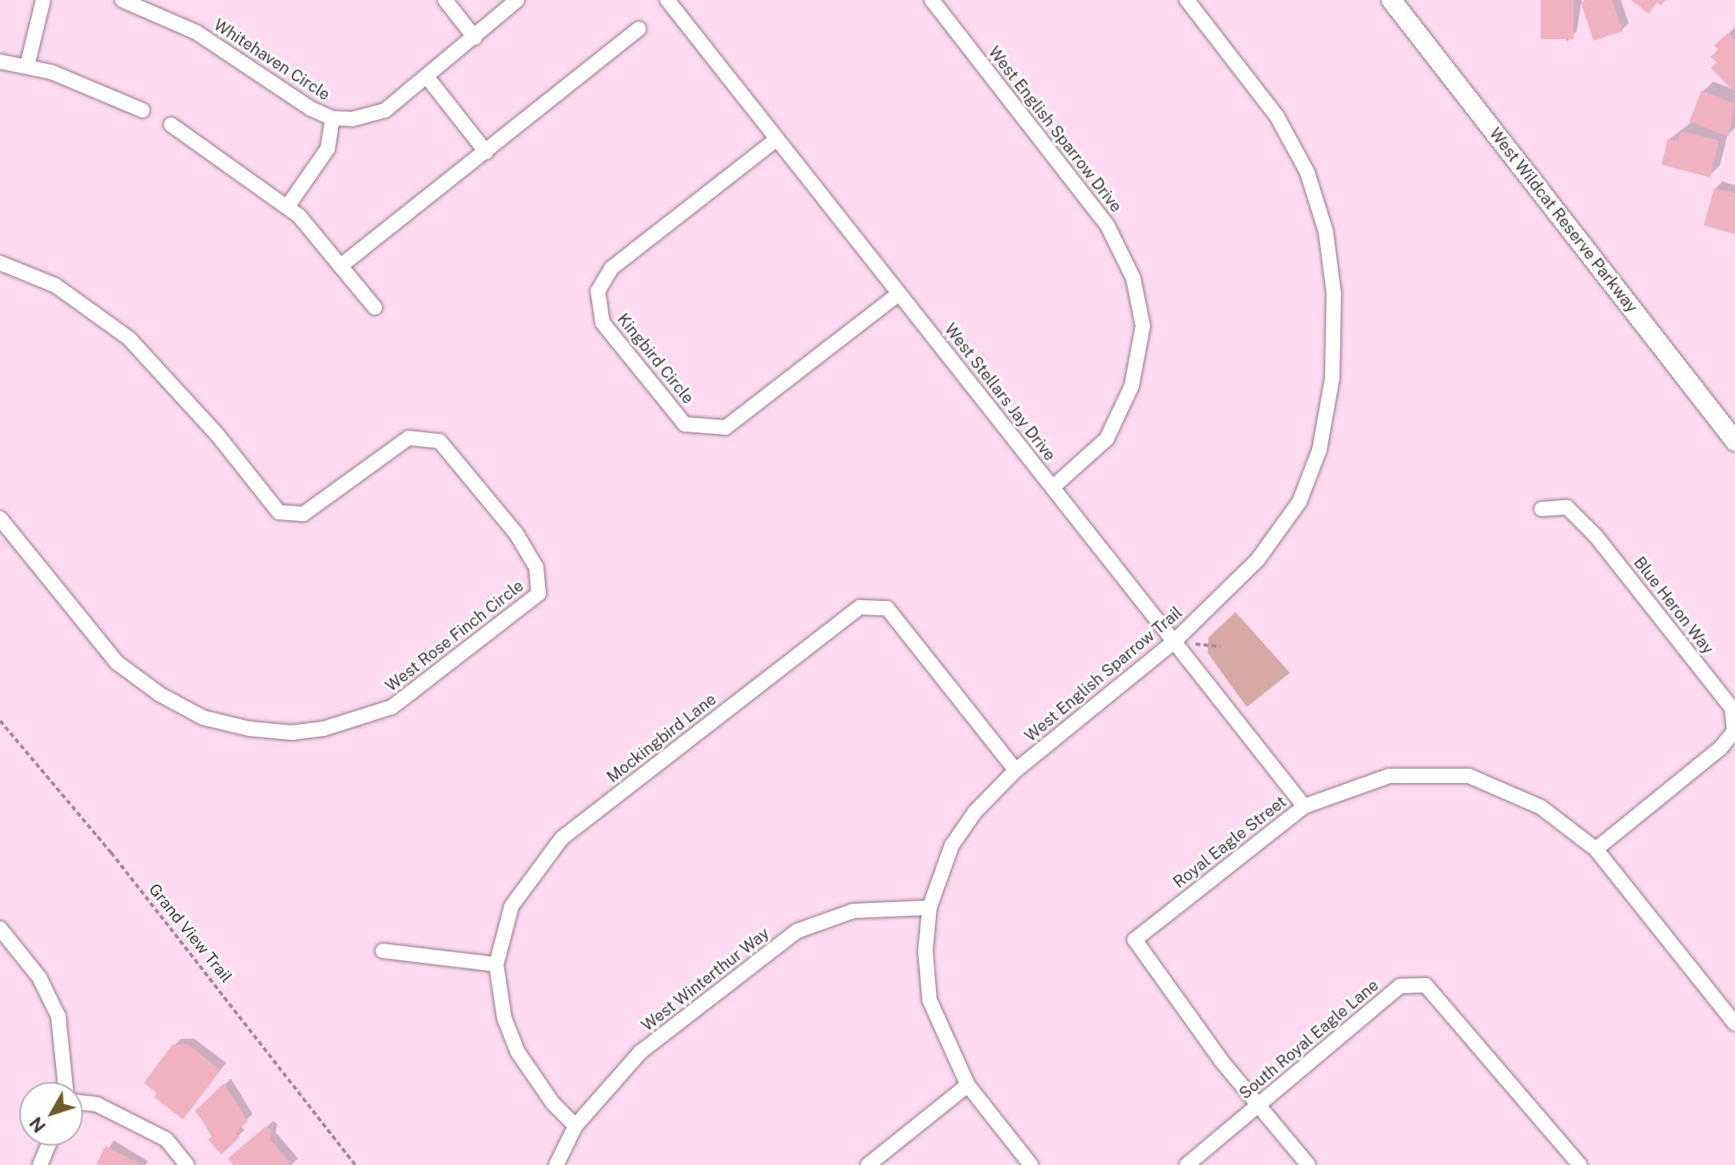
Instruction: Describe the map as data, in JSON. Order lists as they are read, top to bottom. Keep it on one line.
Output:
{"streets":{"main road":["West Wildcat Reserve Parkway"],"street":["Whitehaven Circle","West English Sparrow Drive","Kingbird Circle","West Stellars Jay Drive","Blue Heron Way","West Rose Finch Circle","West English Sparrow Trail","Mockingbird Lane","Royal Eagle Street","West Winterthur Way","South Royal Eagle Lane"],"path":["Grand View Trail"]},"crossings":[["West English Sparrow Drive","West Stellars Jay Drive"],["Kingbird Circle","West Stellars Jay Drive"],["West Stellars Jay Drive","West English Sparrow Trail"],["West Stellars Jay Drive","Royal Eagle Street"],["Blue Heron Way","Royal Eagle Street"],["West English Sparrow Trail","Mockingbird Lane"],["West English Sparrow Trail","West Winterthur Way"],["Mockingbird Lane","West Winterthur Way"],["Royal Eagle Street","South Royal Eagle Lane"]],"north":"bottom left"}
